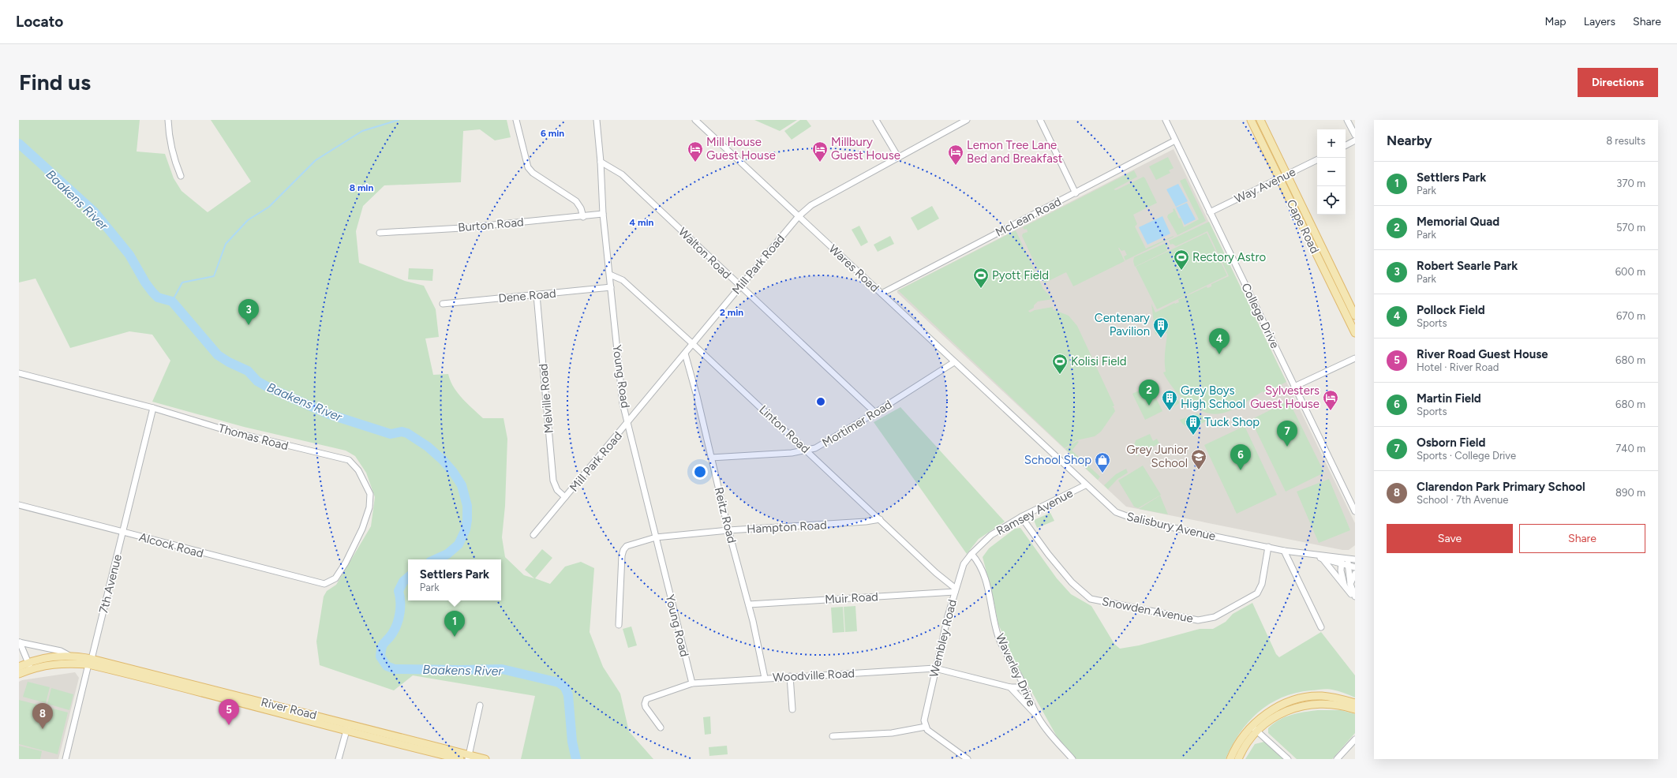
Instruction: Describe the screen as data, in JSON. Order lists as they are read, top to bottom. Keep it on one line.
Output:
{"streets":{"main road":["Cape Road","River Road"],"street":["Way Avenue","McLean Road","Burton Road","Walton Road","Mill Park Road","Wares Road","Dene Road","College Drive","Young Road","Melville Road","Mortimer Road","Linton Road","Thomas Road","Ramsey Avenue","Reitz Road","Salisbury Avenue","Hampton Road","Alcock Road","7th Avenue","Muir Road","Snowden Avenue","Wembley Road","Waverley Drive","Woodville Road"]},"crossings":[["Way Avenue","Cape Road"],["Way Avenue","College Drive"],["McLean Road","Wares Road"],["McLean Road","College Drive"],["Burton Road","Young Road"],["Walton Road","Mill Park Road"],["Walton Road","Young Road"],["Walton Road","Mortimer Road"],["Mill Park Road","Wares Road"],["Mill Park Road","Young Road"],["Mill Park Road","Melville Road"],["Mill Park Road","Linton Road"],["Mill Park Road","Reitz Road"],["Wares Road","Mortimer Road"],["Wares Road","Salisbury Avenue"],["Dene Road","Young Road"],["Dene Road","Melville Road"],["Young Road","Linton Road"],["Young Road","Hampton Road"],["Young Road","Woodville Road"],["Mortimer Road","Linton Road"],["Mortimer Road","Reitz Road"],["Linton Road","Hampton Road"],["Linton Road","Muir Road"],["Linton Road","Wembley Road"],["Thomas Road","Alcock Road"],["Thomas Road","7th Avenue"],["Ramsey Avenue","Salisbury Avenue"],["Ramsey Avenue","Snowden Avenue"],["Ramsey Avenue","Wembley Road"],["Ramsey Avenue","Waverley Drive"],["Reitz Road","Hampton Road"],["Reitz Road","Muir Road"],["Reitz Road","Woodville Road"],["Salisbury Avenue","Snowden Avenue"],["Alcock Road","7th Avenue"],["7th Avenue","River Road"],["Muir Road","Wembley Road"],["Wembley Road","Waverley Drive"],["Wembley Road","Woodville Road"]],"water":["Baakens River"],"places":{"hotel":["Mill House Guest House","Millbury Guest House","Lemon Tree Lane Bed and Breakfast","Sylvesters Guest House"],"sports":["Rectory Astro","Pyott Field","Kolisi Field"],"building":["Centenary Pavilion","Grey Boys High School","Tuck Shop"],"school or university":["Grey Junior School"],"shop":["School Shop"]},"page":{"header":"Locato","nav":["Map","Layers","Share"],"buttons":["Directions",["Save","Share"]],"title":"Find us","heading":["Nearby","8 results"],"map_buttons":["+","−"],"list":[{"mark":"1","name":"Settlers Park","note":"Park","value":"370 m"},{"mark":"2","name":"Memorial Quad","note":"Park","value":"570 m"},{"mark":"3","name":"Robert Searle Park","note":"Park","value":"600 m"},{"mark":"4","name":"Pollock Field","note":"Sports","value":"670 m"},{"mark":"5","name":"River Road Guest House","note":"Hotel · River Road","value":"680 m"},{"mark":"6","name":"Martin Field","note":"Sports","value":"680 m"},{"mark":"7","name":"Osborn Field","note":"Sports · College Drive","value":"740 m"},{"mark":"8","name":"Clarendon Park Primary School","note":"School · 7th Avenue","value":"890 m"}],"pins":["3","4","2","7","6","1","5","8"],"popup":["Settlers Park","Park"]},"rings":["6 min","8 min","4 min","2 min"]}
